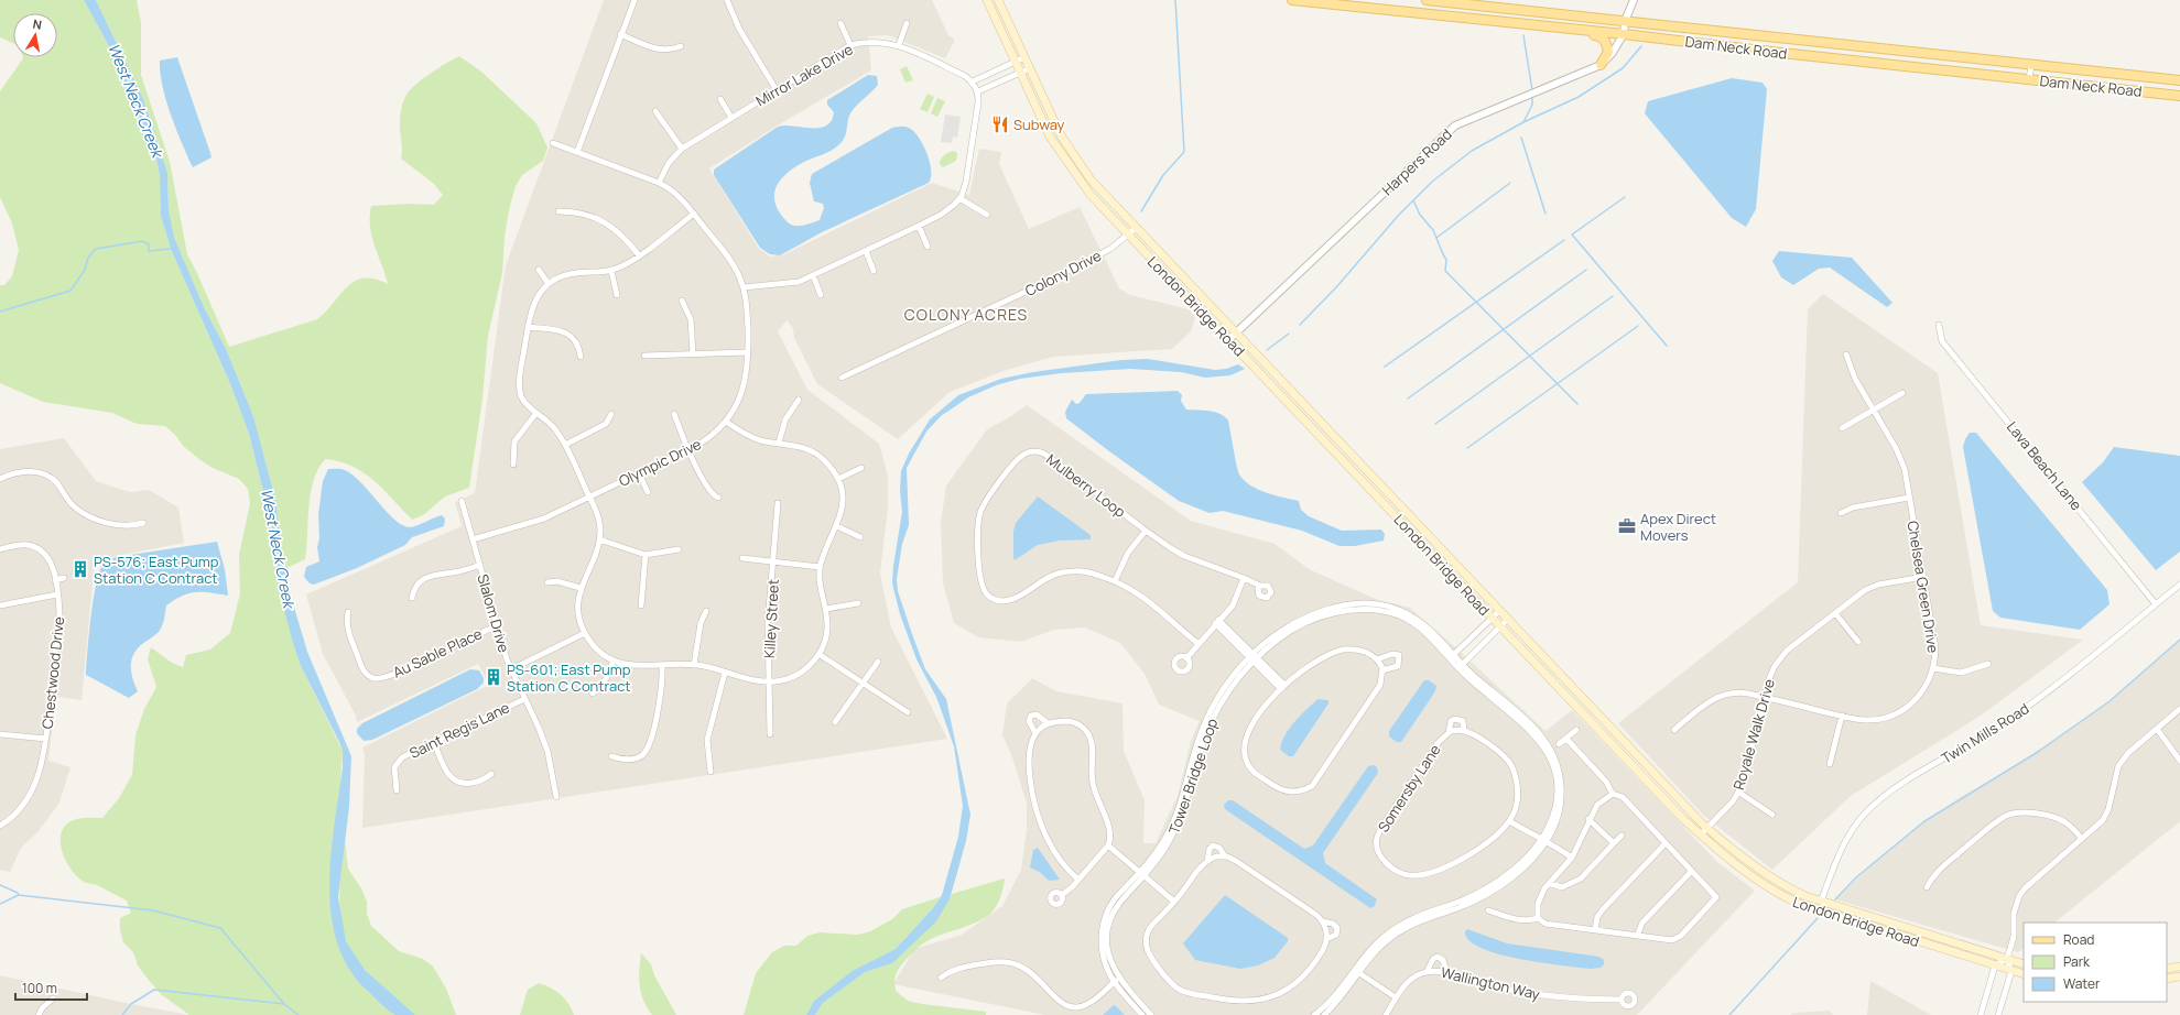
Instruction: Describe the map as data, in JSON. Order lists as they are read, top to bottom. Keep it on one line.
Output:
{"streets":{"main road":["Dam Neck Road","London Bridge Road"],"street":["Mirror Lake Drive","Harpers Road","Colony Drive","Olympic Drive","Lava Beach Lane","Mulberry Loop","Chelsea Green Drive","Slalom Drive","Killey Street","Au Sable Place","Chestwood Drive","Saint Regis Lane","Twin Mills Road","Royale Walk Drive","Tower Bridge Loop","Somersby Lane","Wallington Way"]},"crossings":[["Dam Neck Road","Harpers Road"],["Mirror Lake Drive","Olympic Drive"],["Harpers Road","London Bridge Road"],["Colony Drive","London Bridge Road"],["London Bridge Road","Twin Mills Road"],["London Bridge Road","Royale Walk Drive"],["Olympic Drive","Slalom Drive"],["Lava Beach Lane","Twin Mills Road"],["Chelsea Green Drive","Royale Walk Drive"],["Slalom Drive","Au Sable Place"],["Slalom Drive","Saint Regis Lane"]],"districts":["COLONY ACRES"],"water":["West Neck Creek"],"places":{"restaurant":["Subway"],"office":["Apex Direct Movers"],"building":["PS-576; East Pump Station C Contract","PS-601; East Pump Station C Contract"]},"legend":["Road","Park","Water"],"scale_bar":"100 m","north":"top"}
